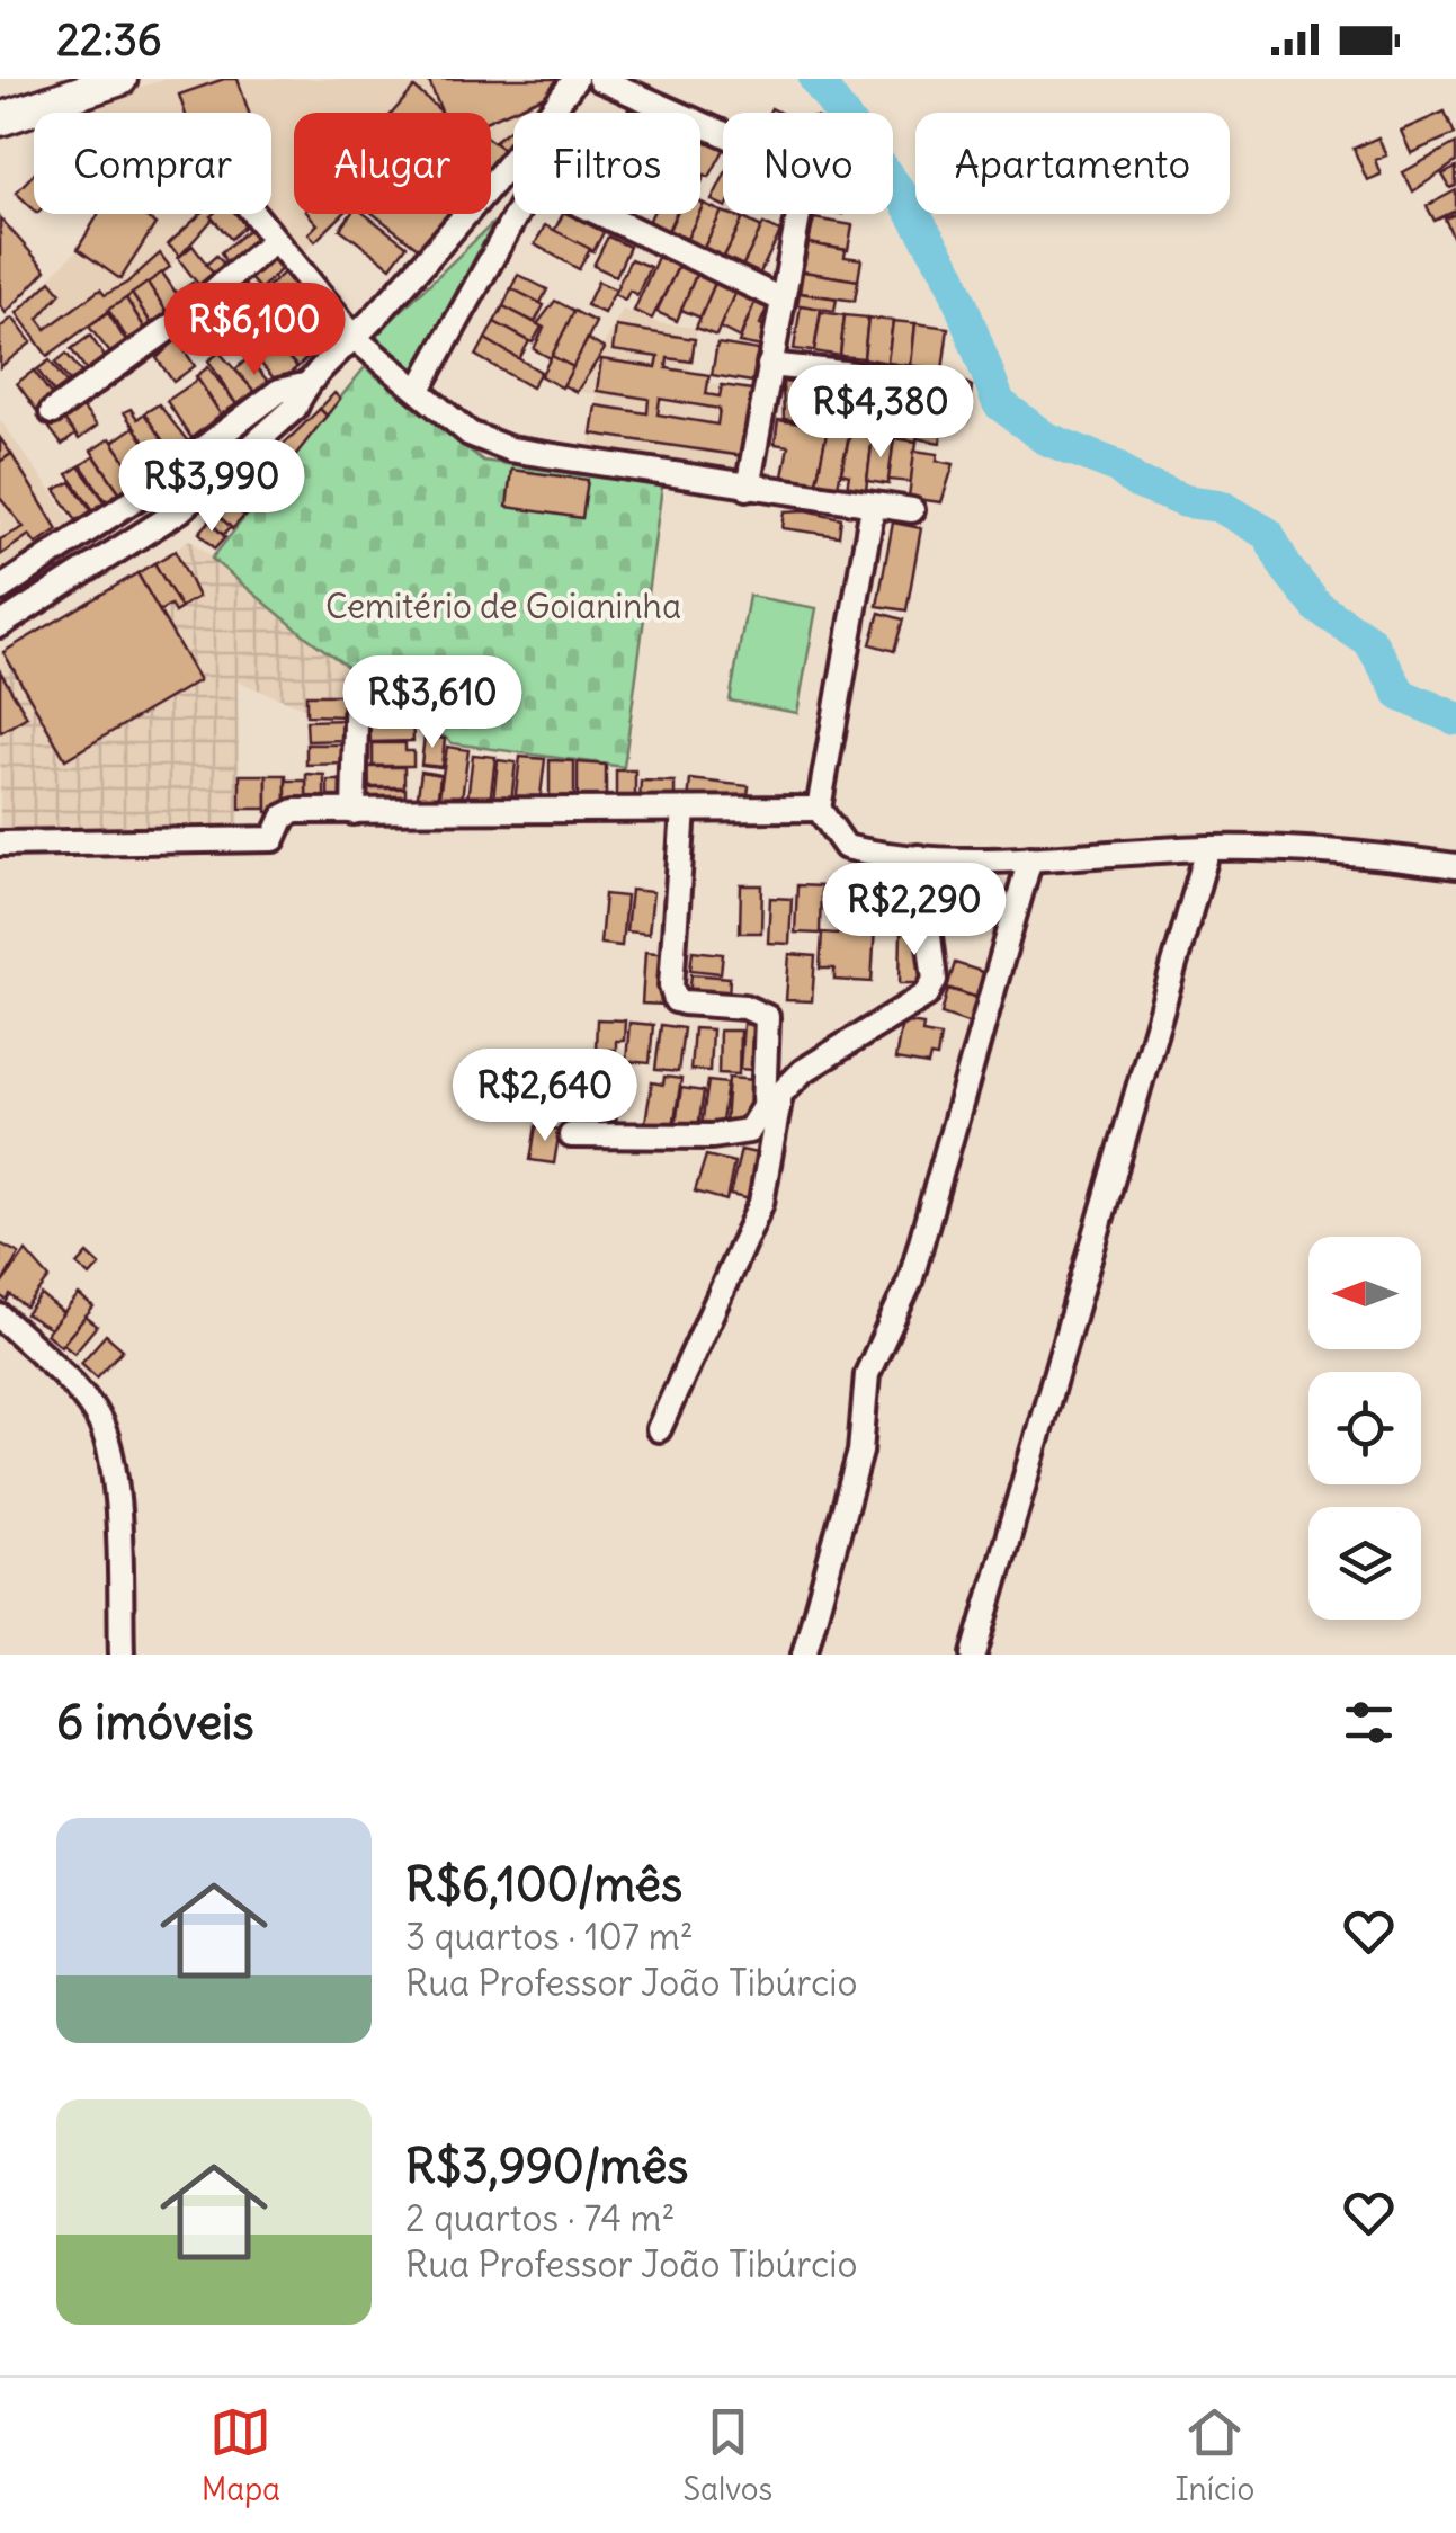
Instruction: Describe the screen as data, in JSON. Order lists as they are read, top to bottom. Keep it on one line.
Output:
{"parks":["Cemitério de Goianinha"],"north":"left","page":{"status":"22:36","chip":["Comprar","Alugar","Filtros","Novo","Apartamento"],"price":["R$6,100","R$4,380","R$3,990","R$3,610","R$2,290","R$2,640"],"heading":"6 imóveis","list":[{"name":"R$6,100/mês","note":"3 quartos · 107 m² · Rua Professor João Tibúrcio"},{"name":"R$3,990/mês","note":"2 quartos · 74 m² · Rua Professor João Tibúrcio"}],"tabs":["Mapa","Salvos","Início"]}}
